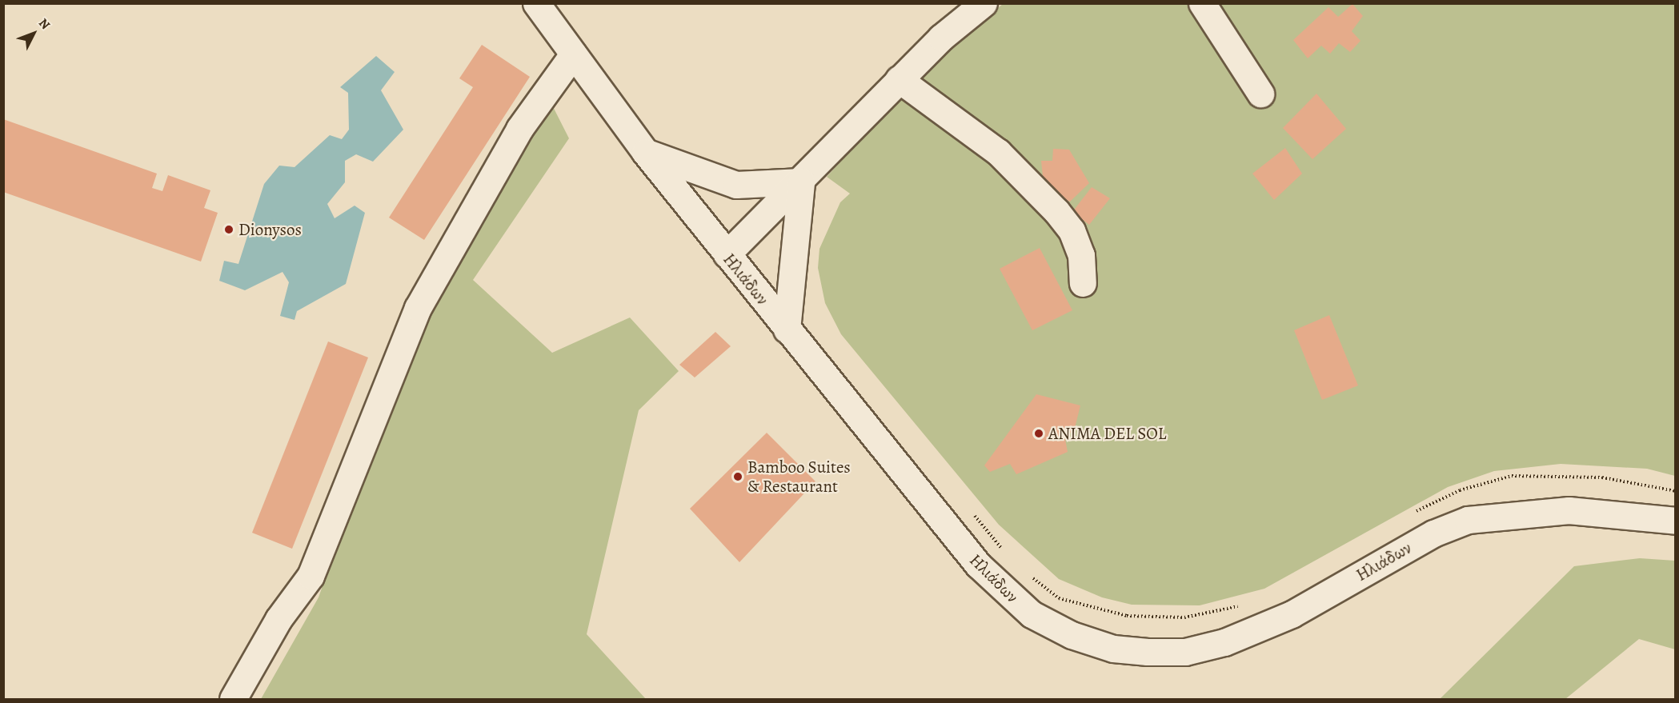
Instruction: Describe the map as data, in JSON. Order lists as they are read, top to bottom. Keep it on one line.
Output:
{"streets":{"street":["Ηλιάδων"]},"places":["Dionysos","ANIMA DEL SOL","Bamboo Suites & Restaurant"],"north":"top right"}
